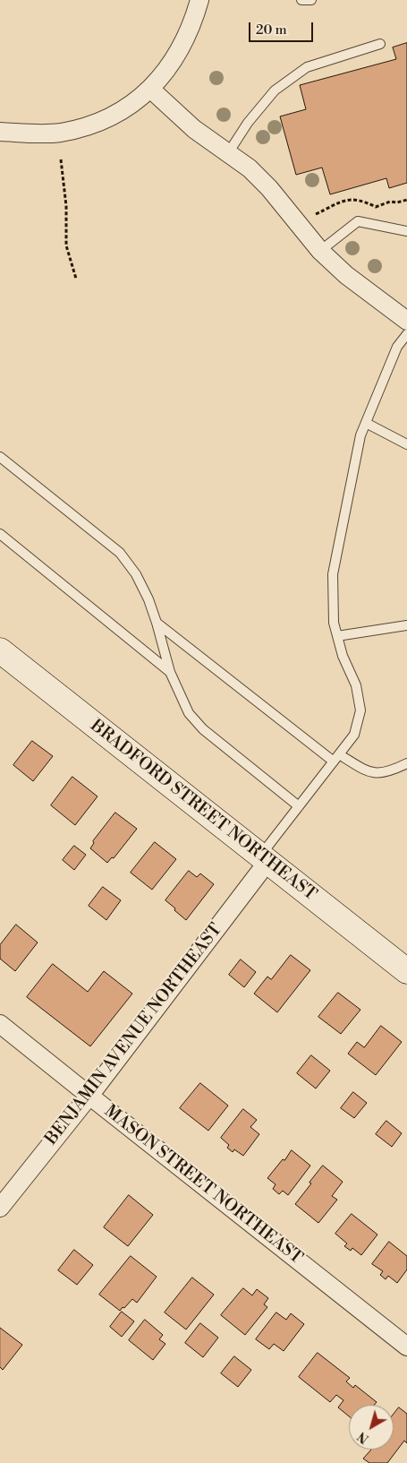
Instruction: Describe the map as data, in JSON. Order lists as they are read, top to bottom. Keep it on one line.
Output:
{"streets":{"street":["BRADFORD STREET NORTHEAST","BENJAMIN AVENUE NORTHEAST","MASON STREET NORTHEAST"]},"crossings":[["BRADFORD STREET NORTHEAST","BENJAMIN AVENUE NORTHEAST"],["BENJAMIN AVENUE NORTHEAST","MASON STREET NORTHEAST"]],"scale_bar":"20 m","north":"bottom left"}
